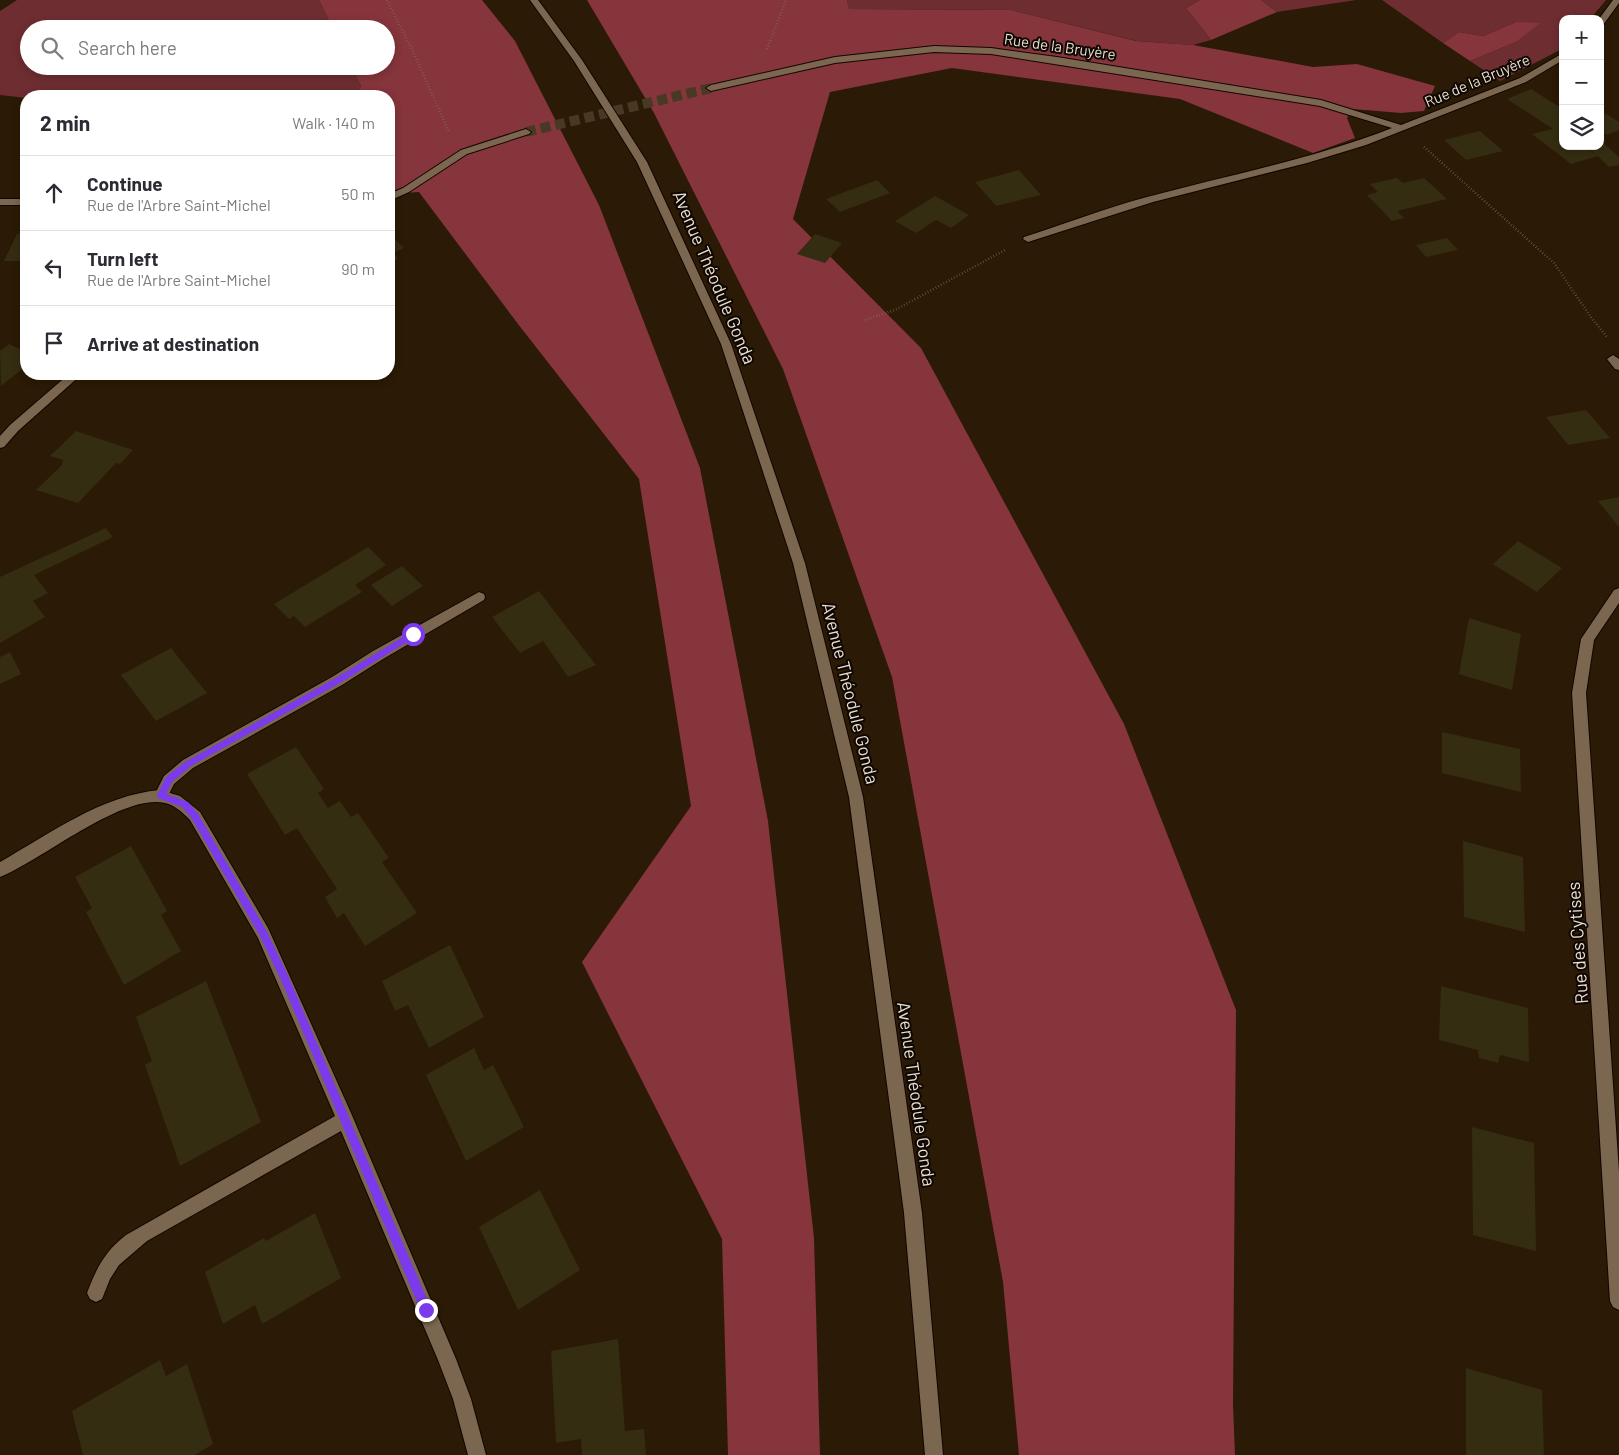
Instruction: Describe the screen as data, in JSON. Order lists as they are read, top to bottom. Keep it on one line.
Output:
{"streets":{"street":["Rue de la Bruyère","Avenue Théodule Gonda","Rue des Cytises"]},"page":{"map_buttons":["+","−"],"search":"Search here","heading":["2 min","Walk · 140 m"],"list":[["Continue","Rue de l'Arbre Saint-Michel","50 m"],["Turn left","Rue de l'Arbre Saint-Michel","90 m"],"Arrive at destination"]}}
